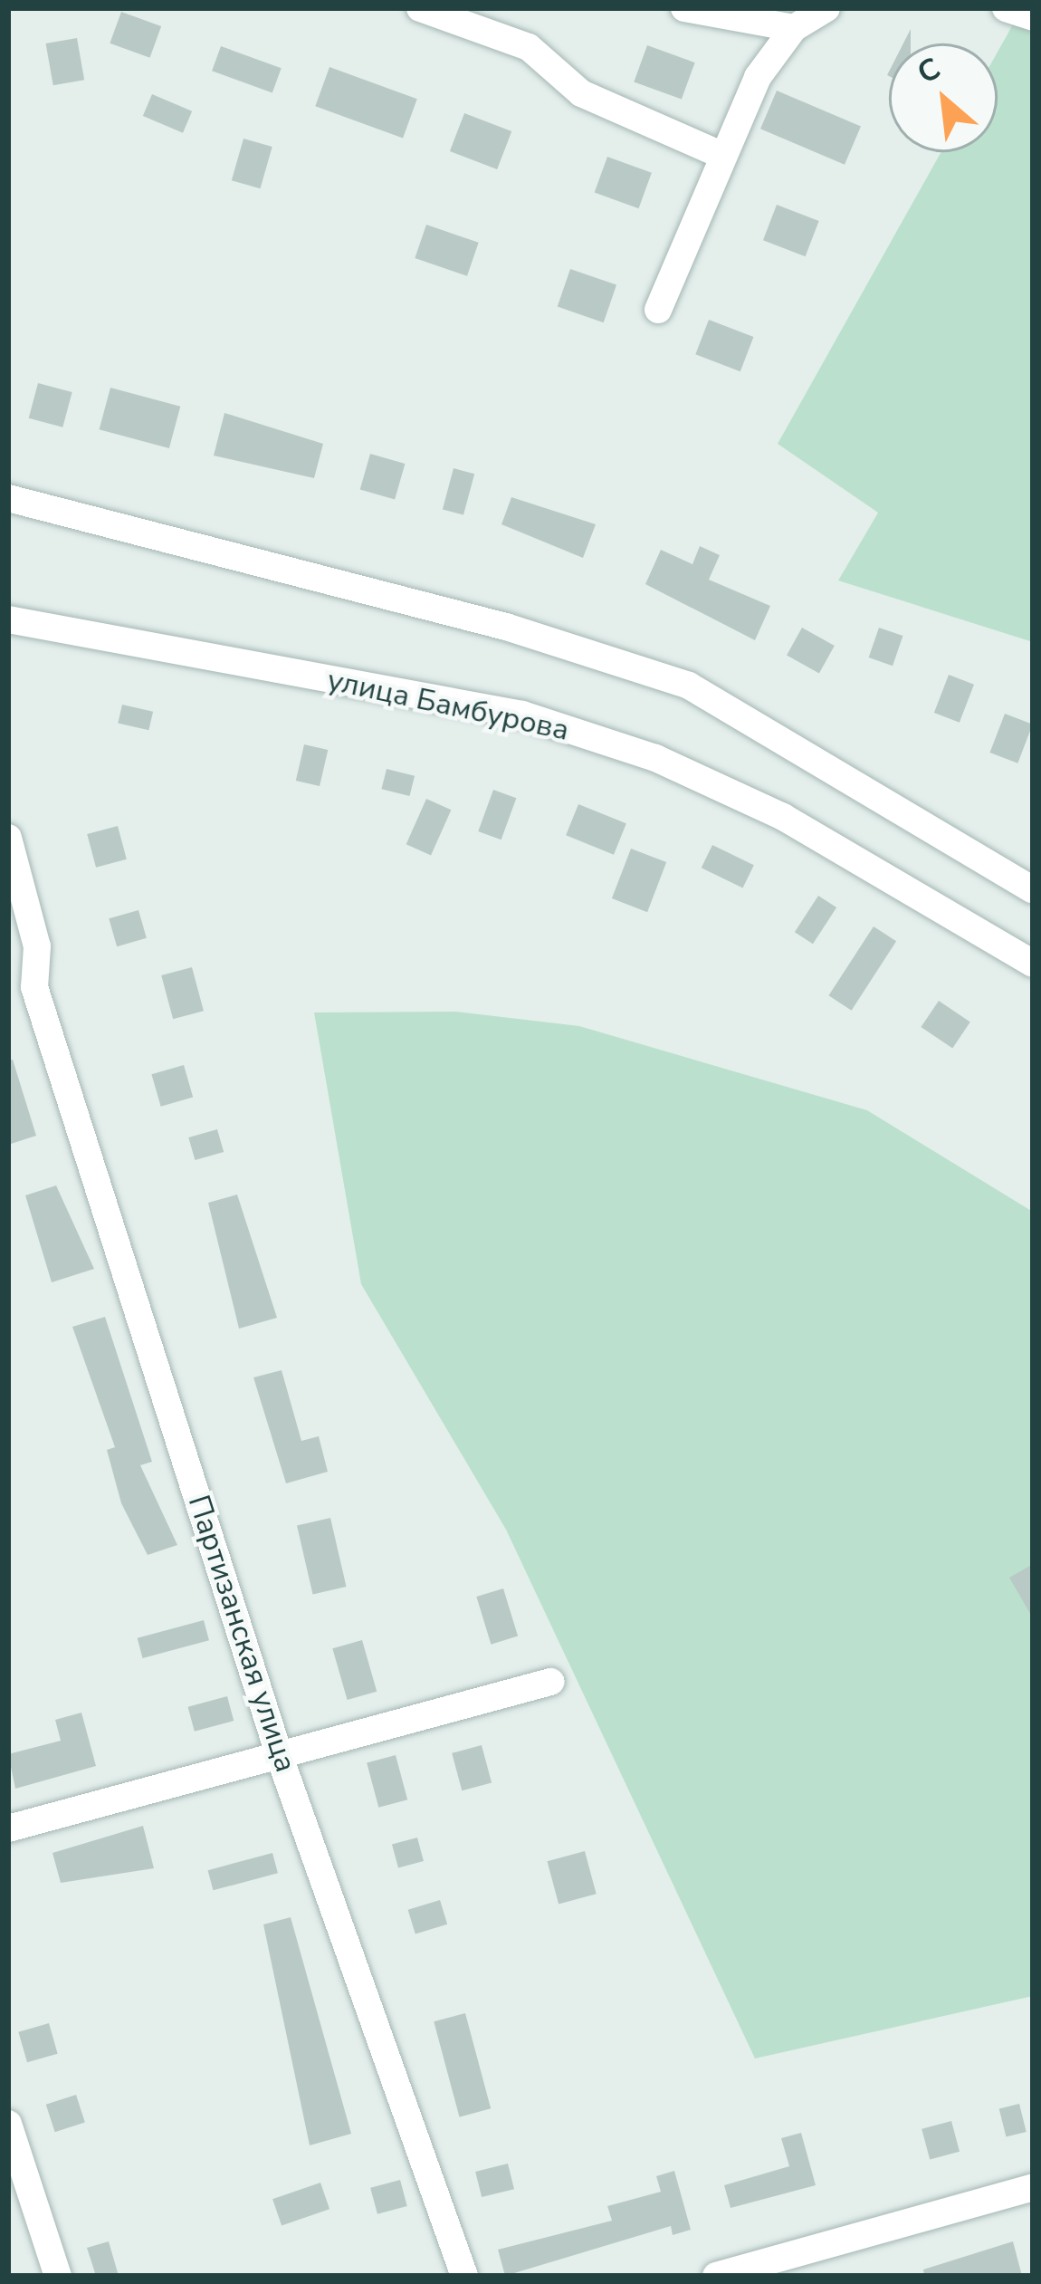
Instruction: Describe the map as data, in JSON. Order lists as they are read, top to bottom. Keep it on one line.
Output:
{"streets":{"street":["улица Бамбурова","Партизанская улица"]},"north":"top left"}
